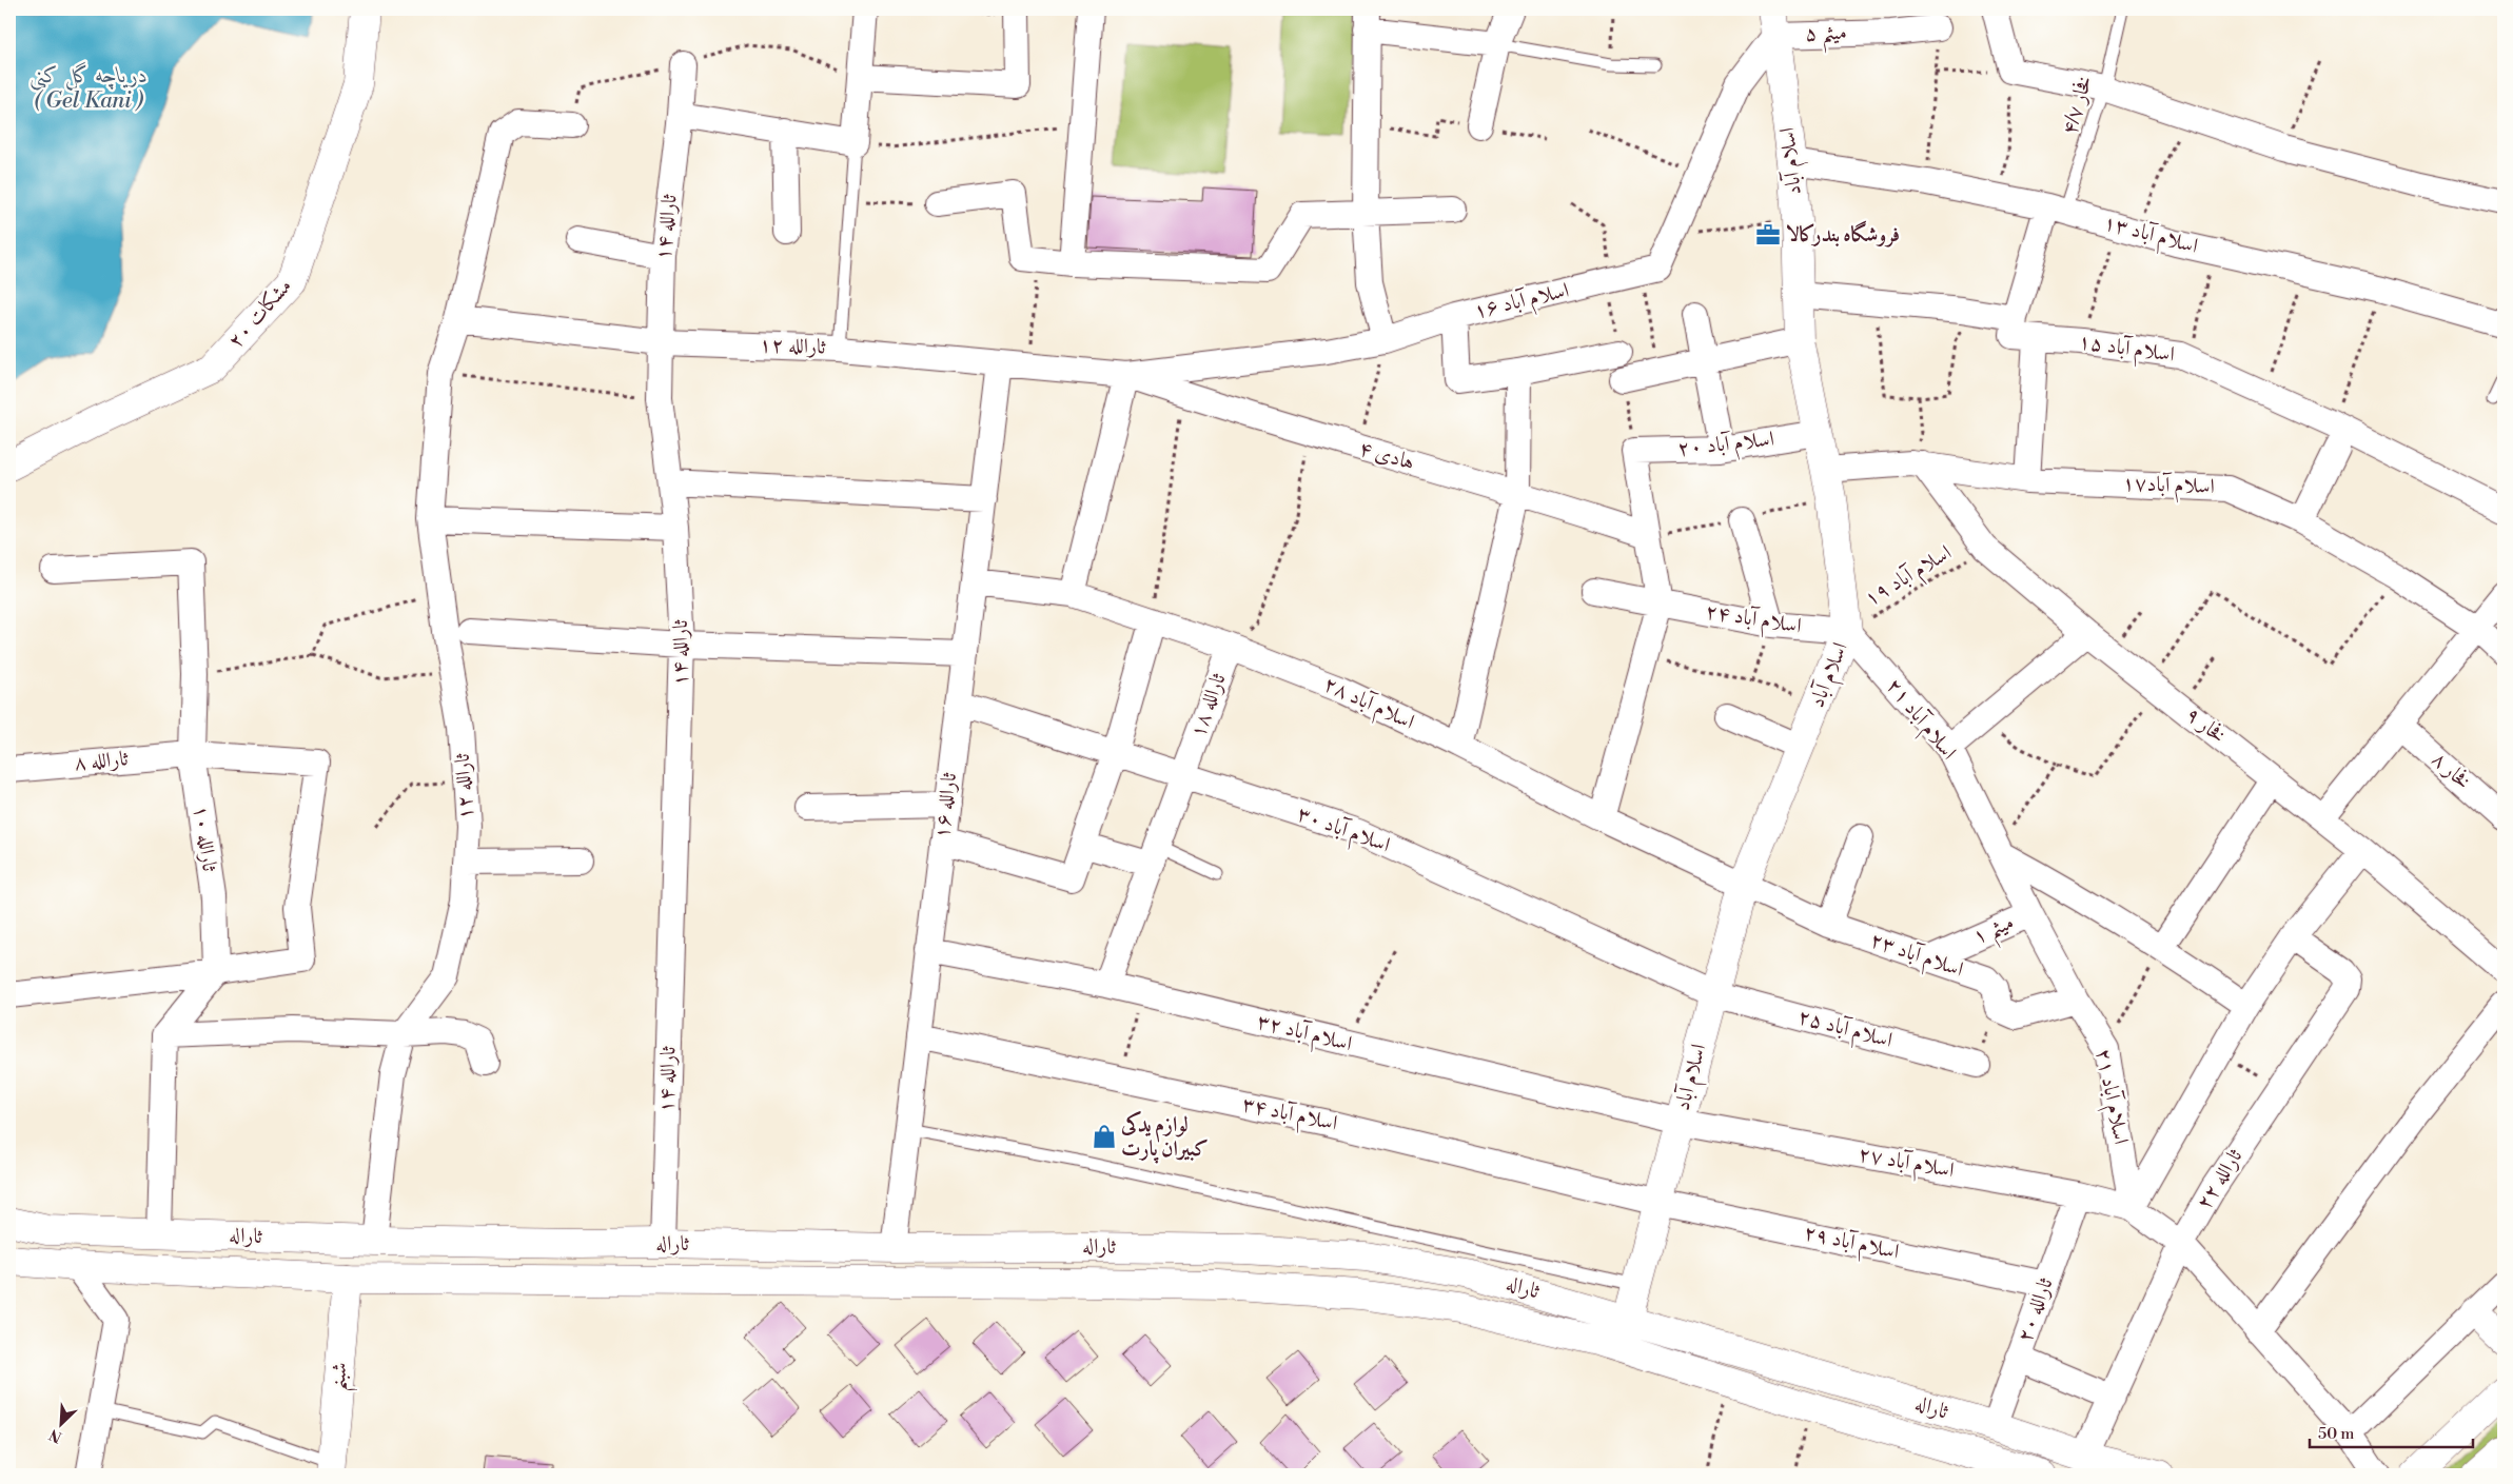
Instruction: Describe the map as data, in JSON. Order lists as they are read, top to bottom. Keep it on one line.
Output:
{"streets":{"main road":["اسلام آباد","مشکات ۲۰","ثاراله","شبنم"],"street":["میثم ۵","ثارالله ۱۴","اسلام آباد ۱۳","اسلام آباد ۱۶","ثارالله ۱۲","اسلام آباد ۱۵","اسلام آباد ۲۰","هادی ۴","اسلام آباد۱۷","اسلام آباد ۲۴","اسلام آباد ۲۸","ثارالله ۱۸","اسلام آباد ۲۱","فخار ۹","ثارالله ۸","فخار ۸","ثارالله ۱۶","اسلام آباد ۳۰","ثارالله ۱۰","میثم ۱","اسلام آباد ۲۳","اسلام آباد ۲۵","اسلام آباد ۳۲","اسلام آباد ۳۴","اسلام آباد ۲۷","ثارالله ۲۲","اسلام آباد ۲۹","ثارالله ۲۰"],"lane":["فخار ۴/۷"],"path":["اسلام آباد ۱۹"]},"crossings":[["میثم ۵","اسلام آباد"],["میثم ۵","اسلام آباد ۱۶"],["فخار ۴/۷","اسلام آباد ۱۳"],["اسلام آباد","اسلام آباد ۱۳"],["اسلام آباد","اسلام آباد ۱۶"],["اسلام آباد","اسلام آباد ۲۰"],["اسلام آباد","اسلام آباد۱۷"],["اسلام آباد","اسلام آباد ۱۹"],["اسلام آباد","اسلام آباد ۲۴"],["اسلام آباد","اسلام آباد ۲۸"],["اسلام آباد","اسلام آباد ۲۱"],["اسلام آباد","اسلام آباد ۳۰"],["اسلام آباد","اسلام آباد ۲۳"],["اسلام آباد","اسلام آباد ۲۵"],["اسلام آباد","اسلام آباد ۳۲"],["اسلام آباد","اسلام آباد ۳۴"],["اسلام آباد","اسلام آباد ۲۷"],["اسلام آباد","ثاراله"],["اسلام آباد","اسلام آباد ۲۹"],["ثارالله ۱۴","ثارالله ۱۲"],["ثارالله ۱۴","ثاراله"],["اسلام آباد ۱۶","ثارالله ۱۲"],["اسلام آباد ۱۶","هادی ۴"],["ثارالله ۱۲","هادی ۴"],["ثارالله ۱۲","ثارالله ۱۶"],["ثارالله ۱۲","ثاراله"],["هادی ۴","ثارالله ۱۸"],["اسلام آباد۱۷","فخار ۹"],["اسلام آباد ۱۹","اسلام آباد ۲۴"],["اسلام آباد ۱۹","اسلام آباد ۲۱"],["اسلام آباد ۱۹","فخار ۹"],["اسلام آباد ۲۴","اسلام آباد ۲۱"],["اسلام آباد ۲۸","ثارالله ۱۸"],["اسلام آباد ۲۸","ثارالله ۱۶"],["اسلام آباد ۲۸","اسلام آباد ۲۳"],["ثارالله ۱۸","اسلام آباد ۳۰"],["ثارالله ۱۸","اسلام آباد ۳۲"],["اسلام آباد ۲۱","میثم ۱"],["اسلام آباد ۲۱","اسلام آباد ۲۷"],["ثارالله ۸","ثارالله ۱۰"],["ثارالله ۱۶","اسلام آباد ۳۰"],["ثارالله ۱۶","اسلام آباد ۳۲"],["ثارالله ۱۶","اسلام آباد ۳۴"],["ثارالله ۱۶","ثاراله"],["اسلام آباد ۳۰","اسلام آباد ۲۵"],["میثم ۱","اسلام آباد ۲۳"],["اسلام آباد ۳۲","اسلام آباد ۲۷"],["اسلام آباد ۳۴","اسلام آباد ۲۹"],["اسلام آباد ۲۷","ثارالله ۲۰"],["ثارالله ۲۲","ثاراله"],["ثاراله","ثارالله ۲۰"],["ثاراله","شبنم"],["اسلام آباد ۲۹","ثارالله ۲۰"]],"water":["دریاچه گل کنی ( Gel Kani )"],"places":{"office":["فروشگاه بندرکالا"],"shop":["لوازم یدکی کبیران پارت"]},"scale_bar":"50 m","north":"bottom left"}
